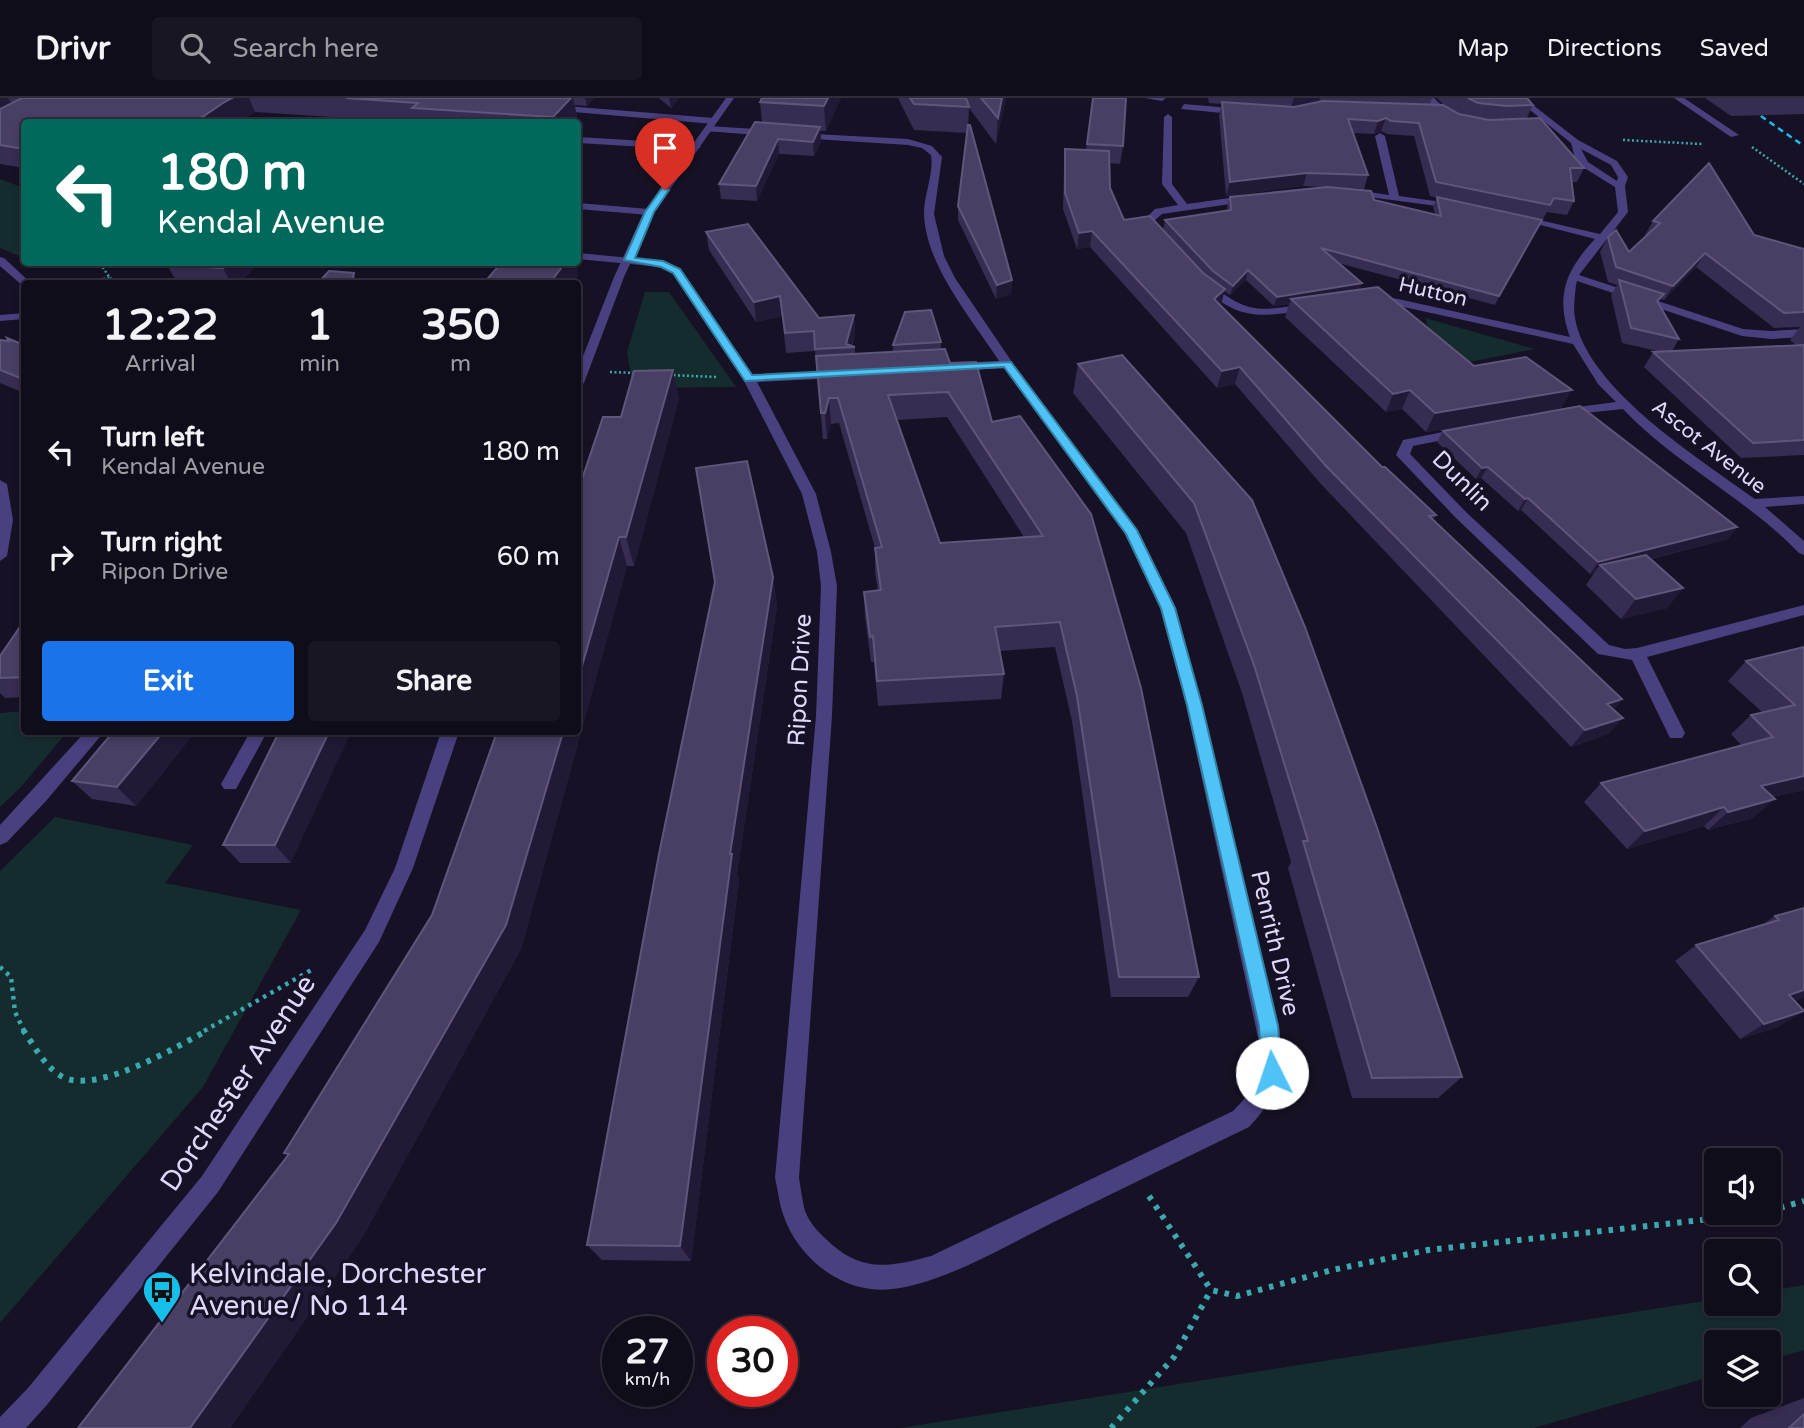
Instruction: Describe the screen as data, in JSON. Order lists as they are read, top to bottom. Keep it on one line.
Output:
{"streets":{"street":["Hutton","Ascot Avenue","Dunlin","Ripon Drive","Penrith Drive","Dorchester Avenue"]},"crossings":[["Hutton","Ascot Avenue"],["Ripon Drive","Penrith Drive"]],"places":{"bus stop":["Kelvindale, Dorchester Avenue/ No 114"]},"page":{"header":"Drivr","search":"Search here","nav":["Map","Directions","Saved"],"turn":["180 m","Kendal Avenue"],"eta":["12:22","Arrival","1","min","350","m"],"list":[{"name":"Turn left","note":"Kendal Avenue","value":"180 m"},{"name":"Turn right","note":"Ripon Drive","value":"60 m"}],"buttons":["Exit","Share"],"speed":"27 km/h","limit":"30"}}
